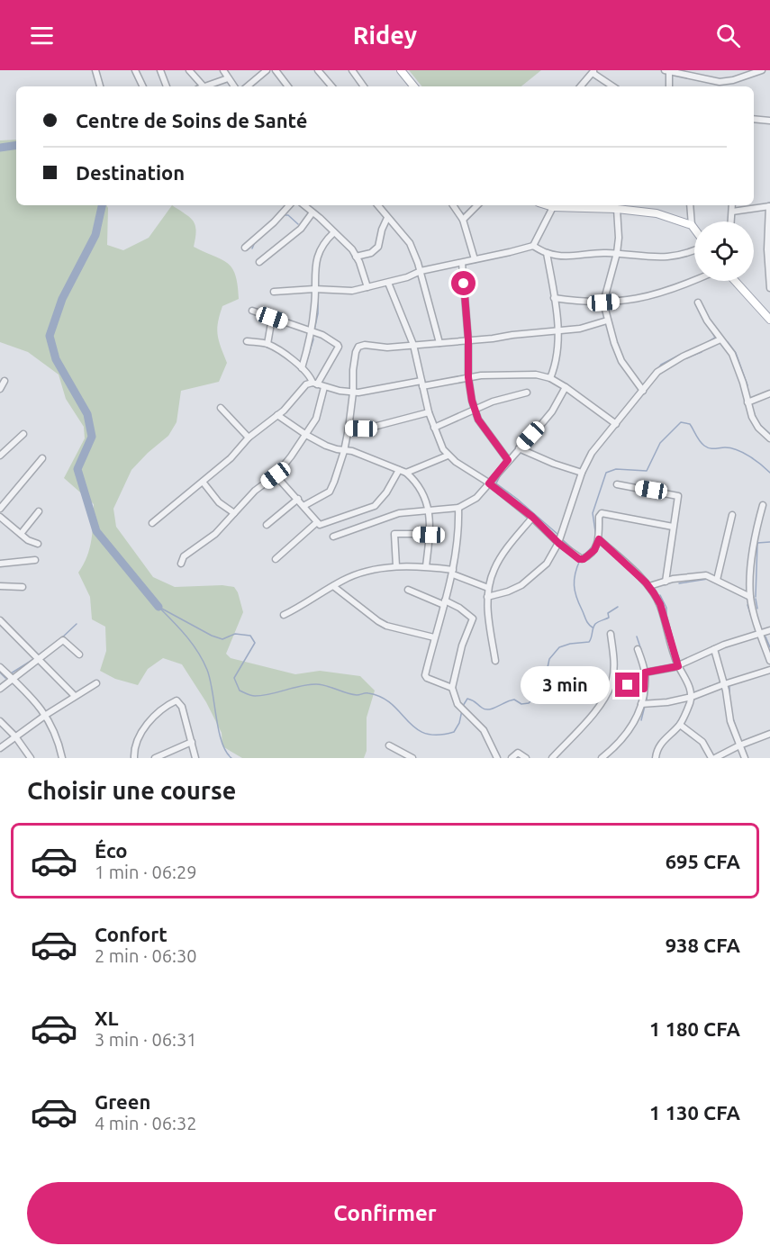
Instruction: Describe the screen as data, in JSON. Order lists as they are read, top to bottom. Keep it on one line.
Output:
{"page":{"header":"Ridey","banner":["Centre de Soins de Santé","Destination"],"bubble":"3 min","heading":"Choisir une course","list":[{"name":"Éco","note":"1 min · 06:29","value":"695 CFA"},{"name":"Confort","note":"2 min · 06:30","value":"938 CFA"},{"name":"XL","note":"3 min · 06:31","value":"1 180 CFA"},{"name":"Green","note":"4 min · 06:32","value":"1 130 CFA"}],"buttons":"Confirmer"}}
